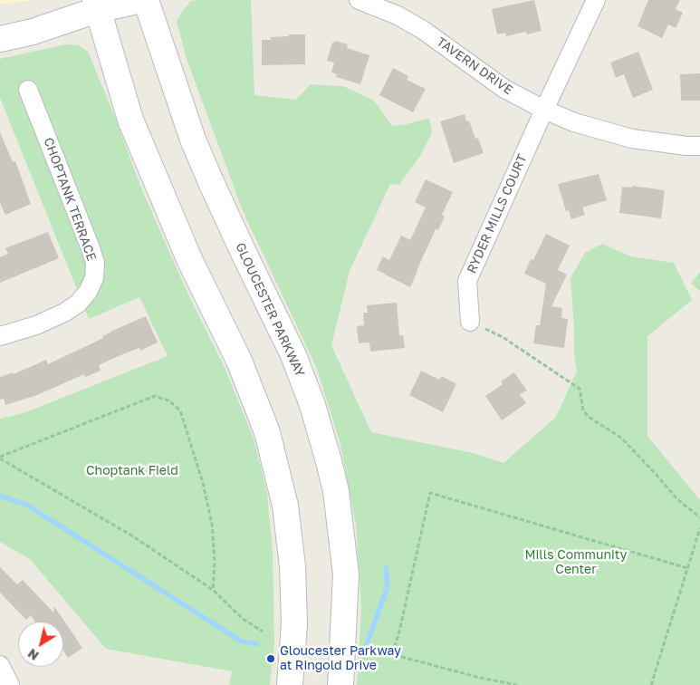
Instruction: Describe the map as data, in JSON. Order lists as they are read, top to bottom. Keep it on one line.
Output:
{"streets":{"main road":["GLOUCESTER PARKWAY"],"street":["TAVERN DRIVE","CHOPTANK TERRACE","RYDER MILLS COURT"]},"crossings":[["TAVERN DRIVE","RYDER MILLS COURT"]],"parks":["Choptank Field","Mills Community Center"],"places":["Gloucester Parkway at Ringold Drive"],"north":"bottom left"}
